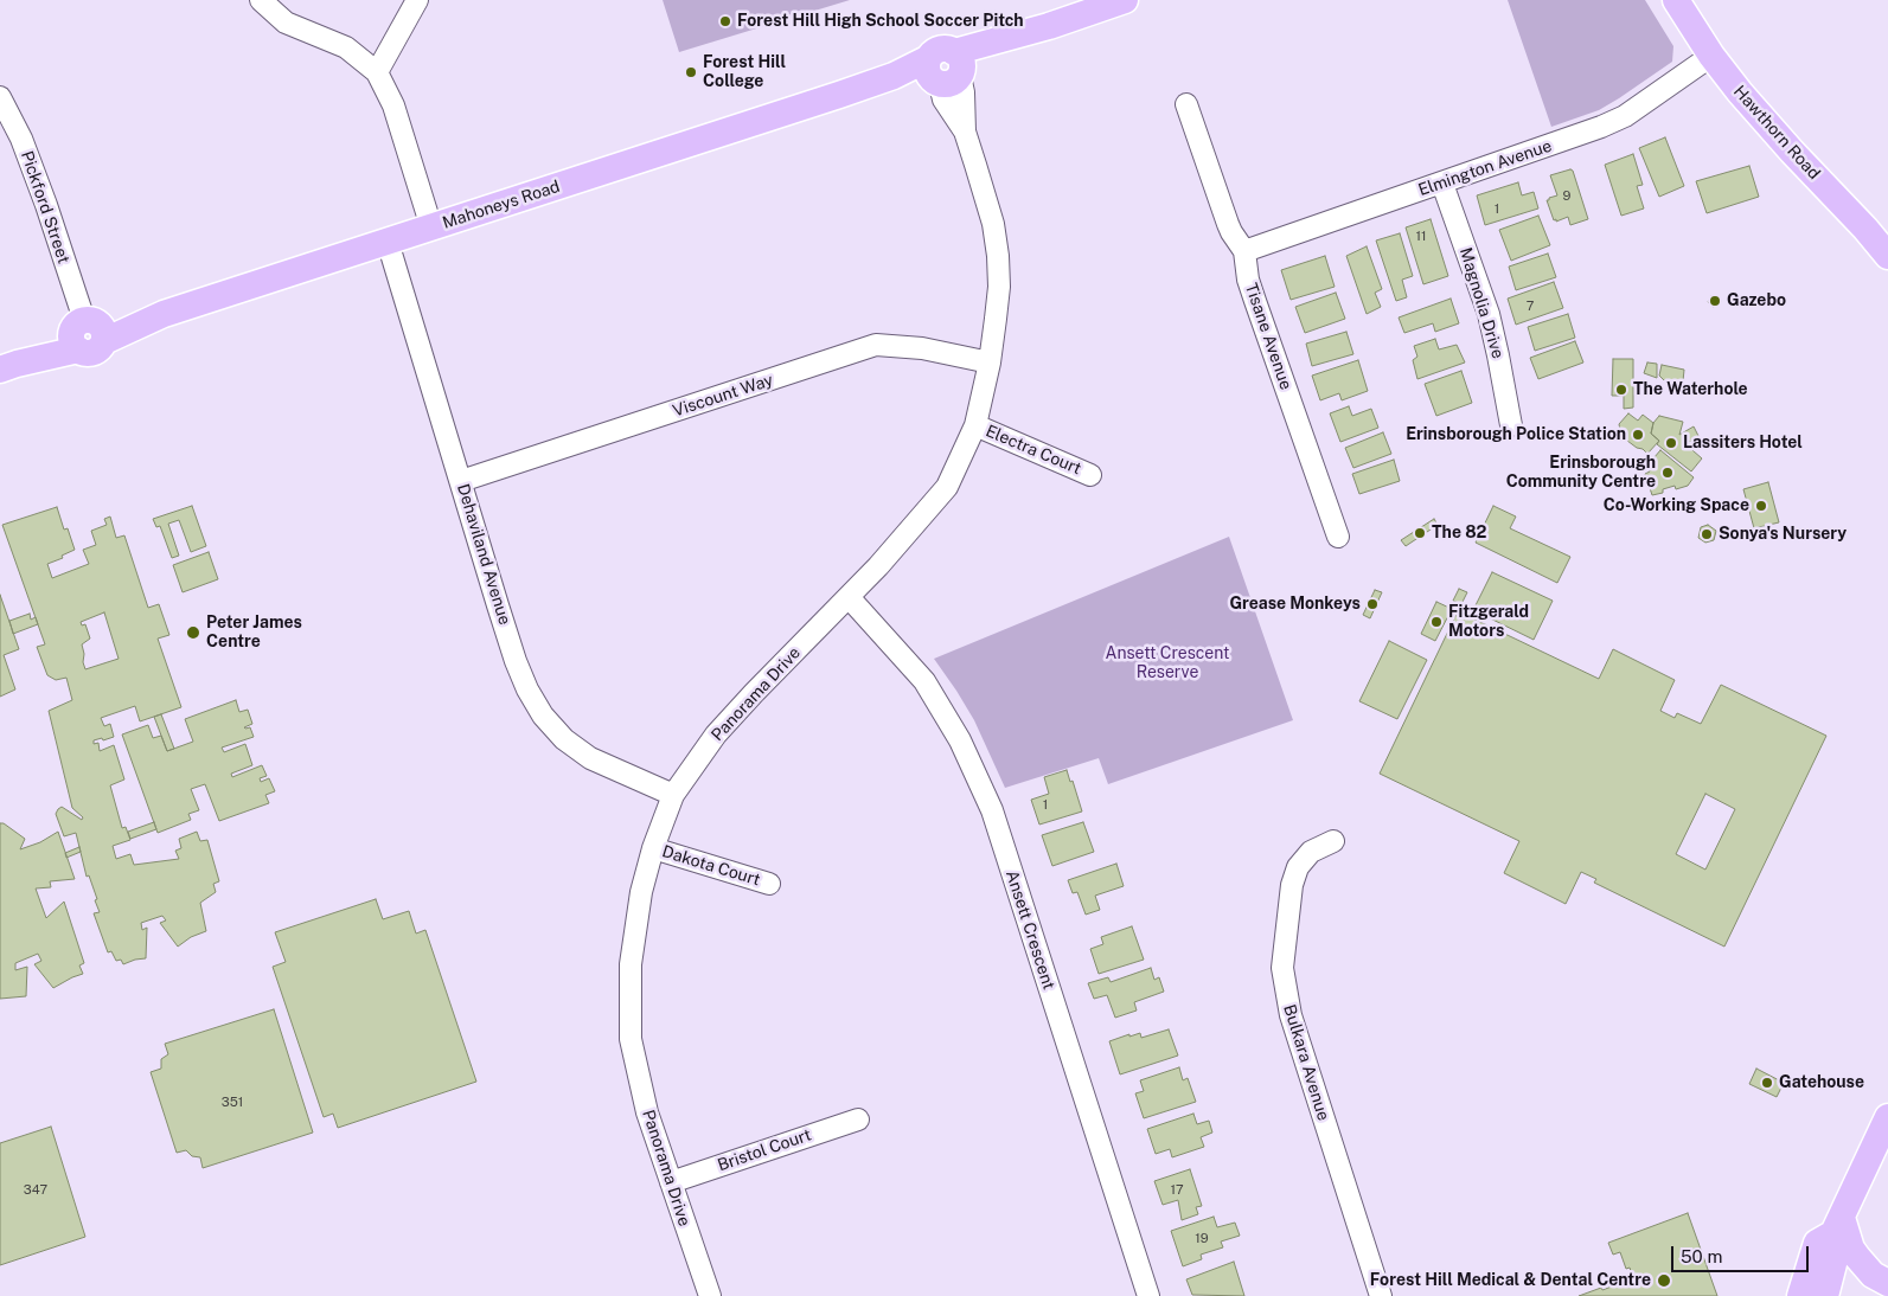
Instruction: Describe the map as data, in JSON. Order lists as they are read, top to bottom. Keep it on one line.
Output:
{"streets":{"main road":["Hawthorn Road","Mahoneys Road"],"street":["Elmington Avenue","Pickford Street","Magnolia Drive","Tisane Avenue","Viscount Way","Electra Court","Dehaviland Avenue","Panorama Drive","Dakota Court","Ansett Crescent","Bulkara Avenue","Bristol Court"]},"crossings":[["Hawthorn Road","Elmington Avenue"],["Elmington Avenue","Magnolia Drive"],["Elmington Avenue","Tisane Avenue"],["Mahoneys Road","Pickford Street"],["Mahoneys Road","Dehaviland Avenue"],["Mahoneys Road","Panorama Drive"],["Viscount Way","Dehaviland Avenue"],["Viscount Way","Panorama Drive"],["Electra Court","Panorama Drive"],["Dehaviland Avenue","Panorama Drive"],["Panorama Drive","Dakota Court"],["Panorama Drive","Ansett Crescent"],["Panorama Drive","Bristol Court"]],"parks":["Ansett Crescent Reserve"],"places":["Forest Hill High School Soccer Pitch","Forest Hill College","Gazebo","The Waterhole","Erinsborough Police Station","Lassiters Hotel","Erinsborough Community Centre","Co-Working Space","The 82","Sonya's Nursery","Grease Monkeys","Fitzgerald Motors","Peter James Centre","Gatehouse","Forest Hill Medical & Dental Centre"],"house_numbers":["9","1","11","7","1","351","347","17","19"],"scale_bar":"50 m"}
